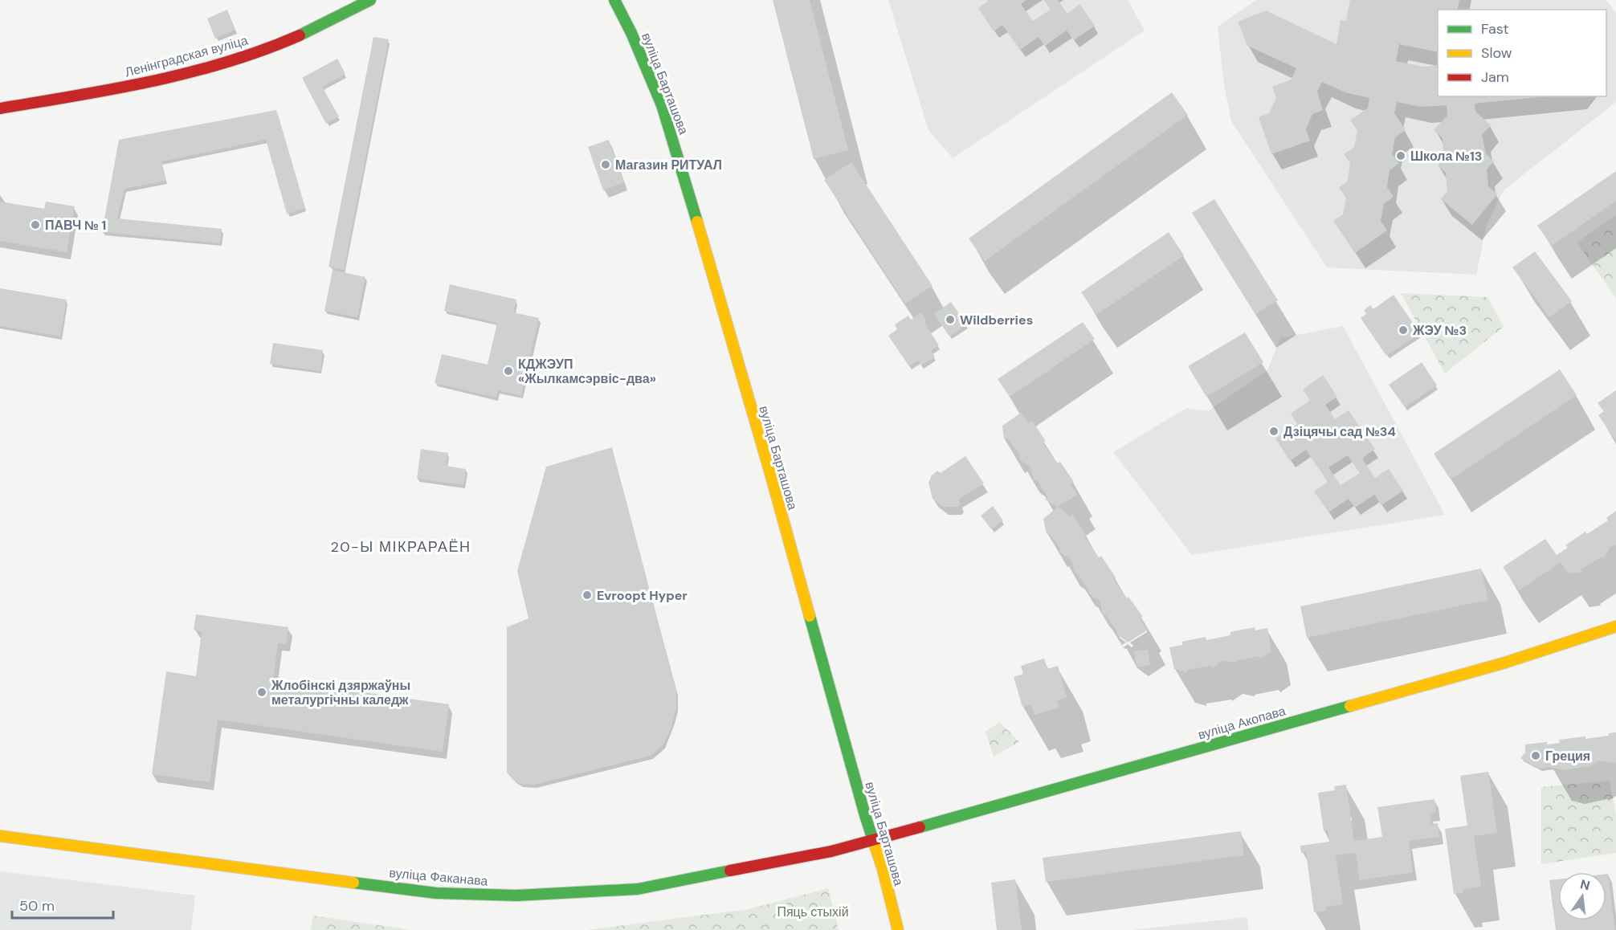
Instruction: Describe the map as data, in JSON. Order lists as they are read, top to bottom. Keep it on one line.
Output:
{"streets":{"main road":["Ленінградская вуліца","вуліца Барташова","вуліца Акопава","вуліца Факанава"]},"crossings":[["вуліца Барташова","вуліца Акопава"],["вуліца Барташова","вуліца Факанава"],["вуліца Акопава","вуліца Факанава"]],"districts":["20-Ы МІКРАРАЁН"],"parks":["Пяць стыхій"],"places":["Школа №13","Магазин РИТУАЛ","ПАВЧ № 1","Wildberries","ЖЭУ №3","КДЖЭУП «Жылкамсэрвіс-два»","Дзіцячы сад №34","Evroopt Hyper","Жлобінскі дзяржаўны металургічны каледж","Греция"],"legend":["Fast","Slow","Jam"],"scale_bar":"50 m","north":"top"}
